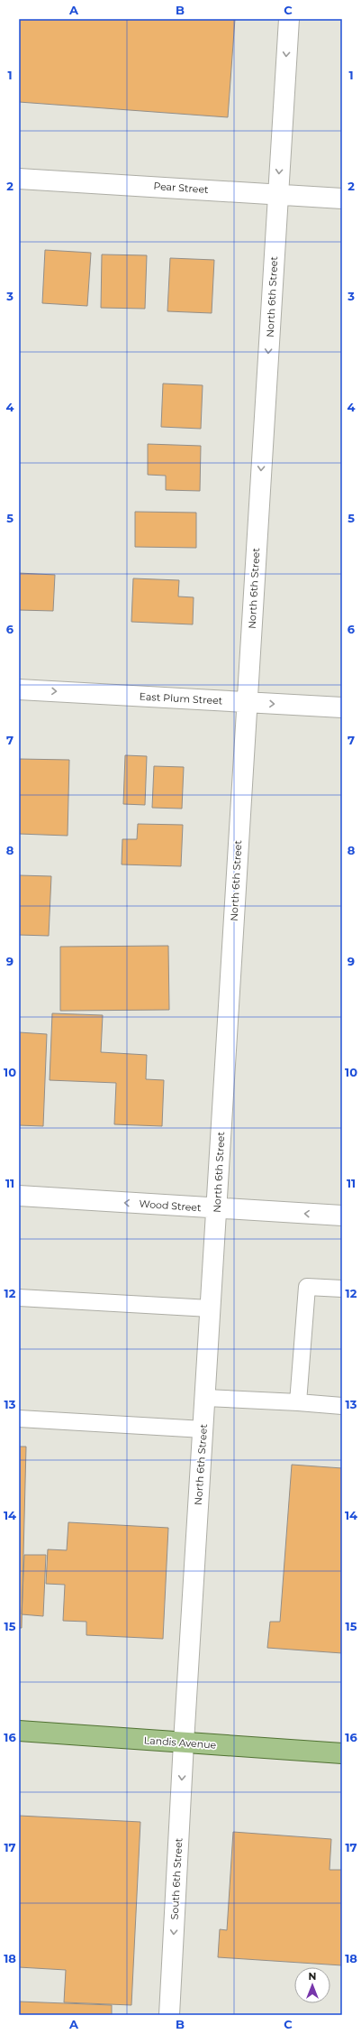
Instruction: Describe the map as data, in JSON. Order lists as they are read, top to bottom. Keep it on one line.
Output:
{"streets":{"main road":["Landis Avenue"],"street":["Pear Street","North 6th Street","East Plum Street","Wood Street","South 6th Street"]},"crossings":[["Pear Street","North 6th Street"],["North 6th Street","East Plum Street"],["North 6th Street","Wood Street"],["North 6th Street","Landis Avenue"],["North 6th Street","South 6th Street"],["Landis Avenue","South 6th Street"]],"one_way":["North 6th Street","East Plum Street","Wood Street","South 6th Street"],"north":"top","grid":{"columns":["A","B","C"],"rows":["1","2","3","4","5","6","7","8","9","10","11","12","13","14","15","16","17","18"]}}
